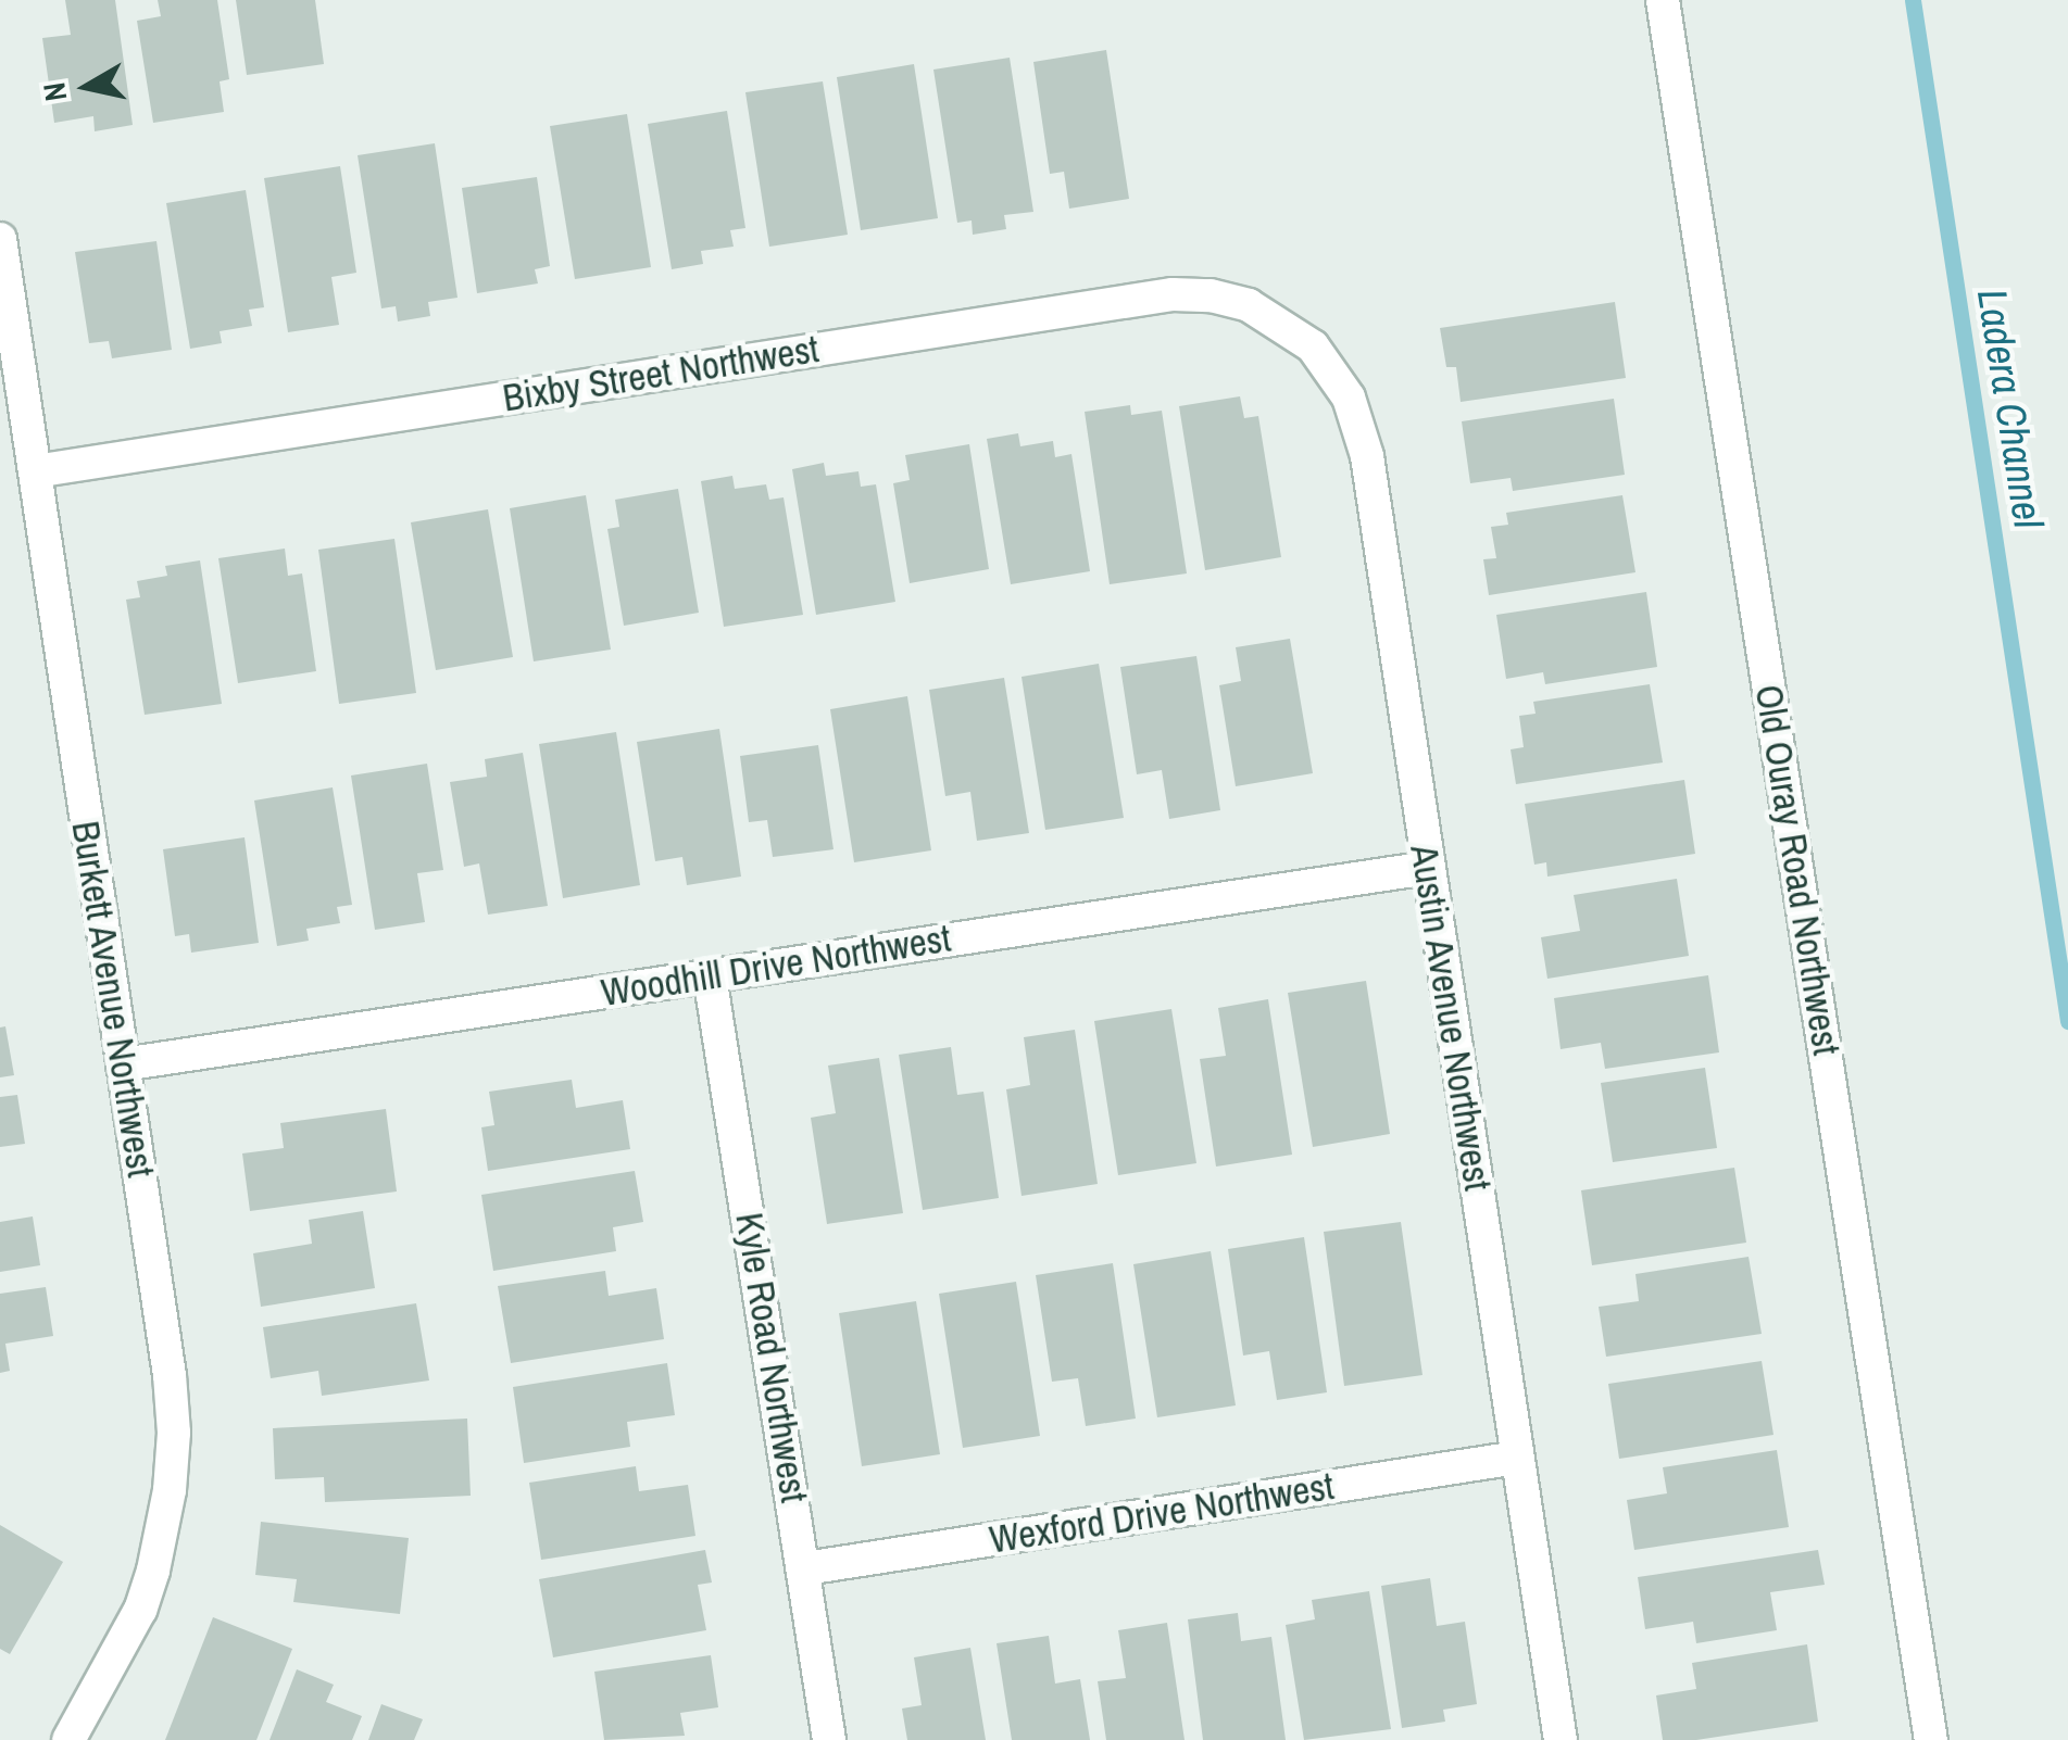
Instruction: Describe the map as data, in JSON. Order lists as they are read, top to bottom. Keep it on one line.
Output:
{"streets":{"street":["Bixby Street Northwest","Old Ouray Road Northwest","Woodhill Drive Northwest","Burkett Avenue Northwest","Austin Avenue Northwest","Kyle Road Northwest","Wexford Drive Northwest"]},"crossings":[["Bixby Street Northwest","Burkett Avenue Northwest"],["Bixby Street Northwest","Austin Avenue Northwest"],["Woodhill Drive Northwest","Burkett Avenue Northwest"],["Woodhill Drive Northwest","Austin Avenue Northwest"],["Woodhill Drive Northwest","Kyle Road Northwest"],["Austin Avenue Northwest","Wexford Drive Northwest"],["Kyle Road Northwest","Wexford Drive Northwest"]],"water":["Ladera Channel"],"north":"left"}
